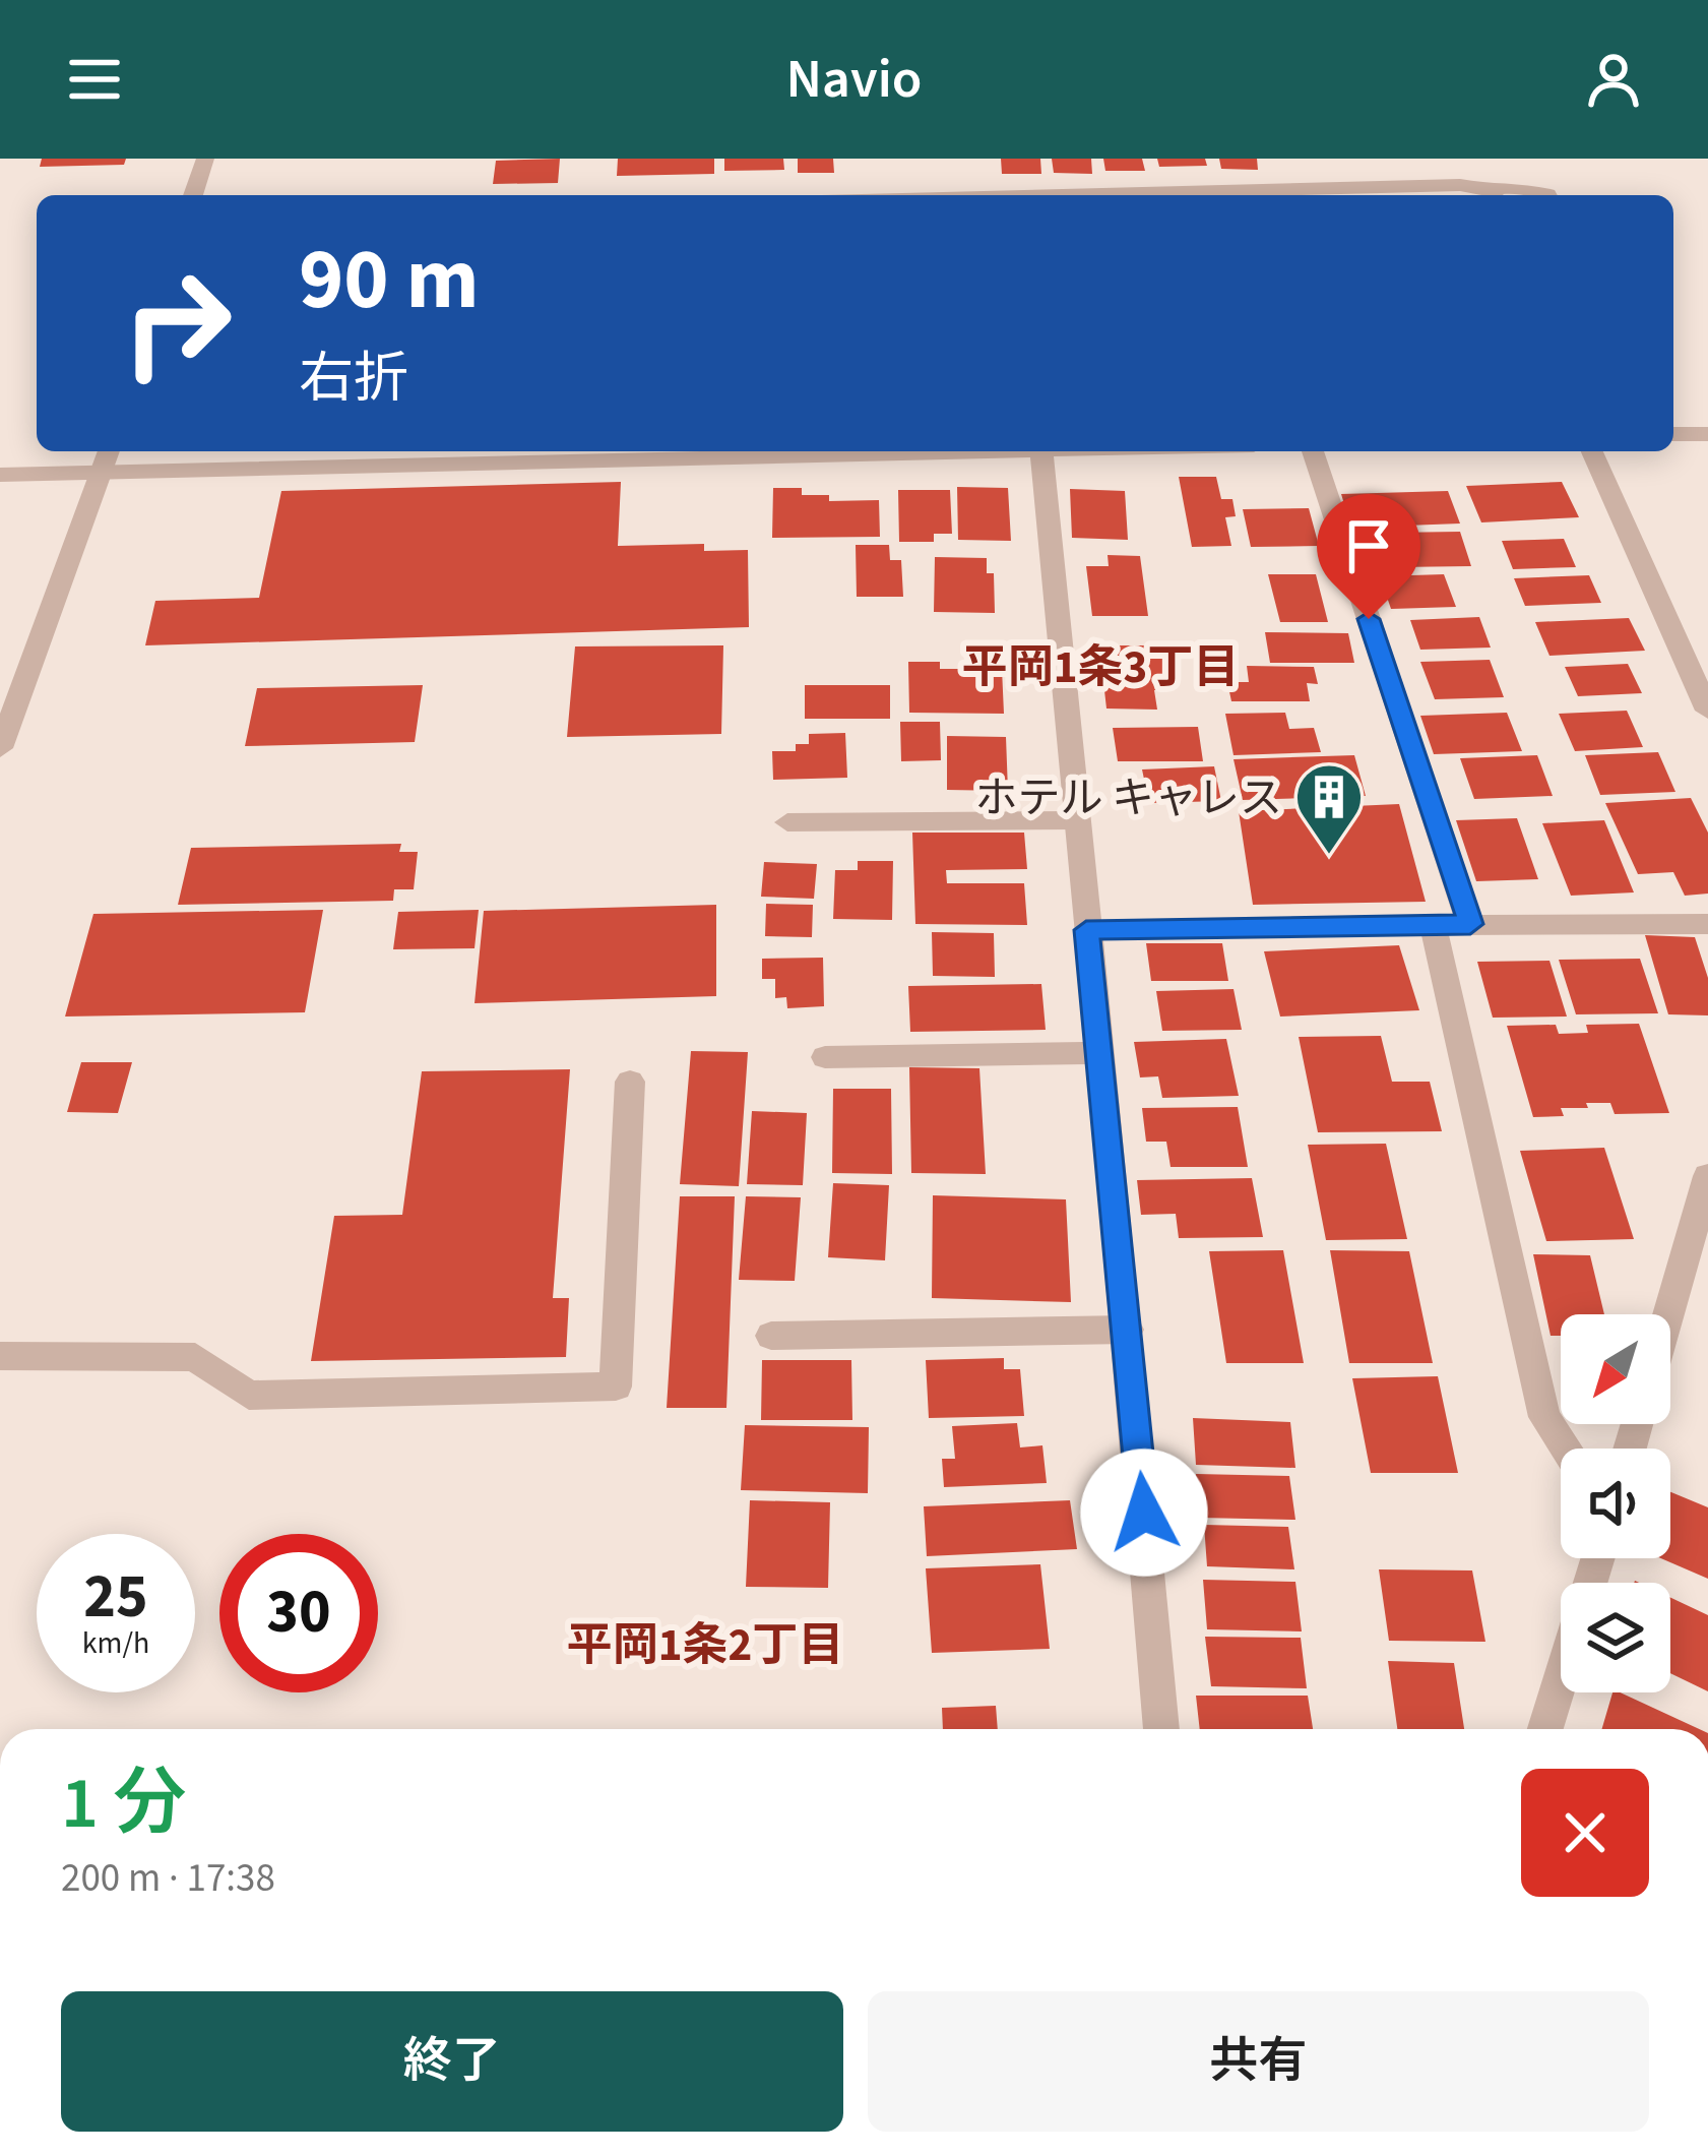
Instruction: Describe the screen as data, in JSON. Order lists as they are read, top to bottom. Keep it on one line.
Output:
{"districts":["平岡1条3丁目","平岡1条2丁目"],"places":{"building":["ホテル キャレス"]},"north":"bottom left","page":{"header":"Navio","turn":["90 m","右折"],"speed":"25 km/h","limit":"30","heading":["1 分","200 m · 17:38"],"buttons":["終了","共有"]}}
